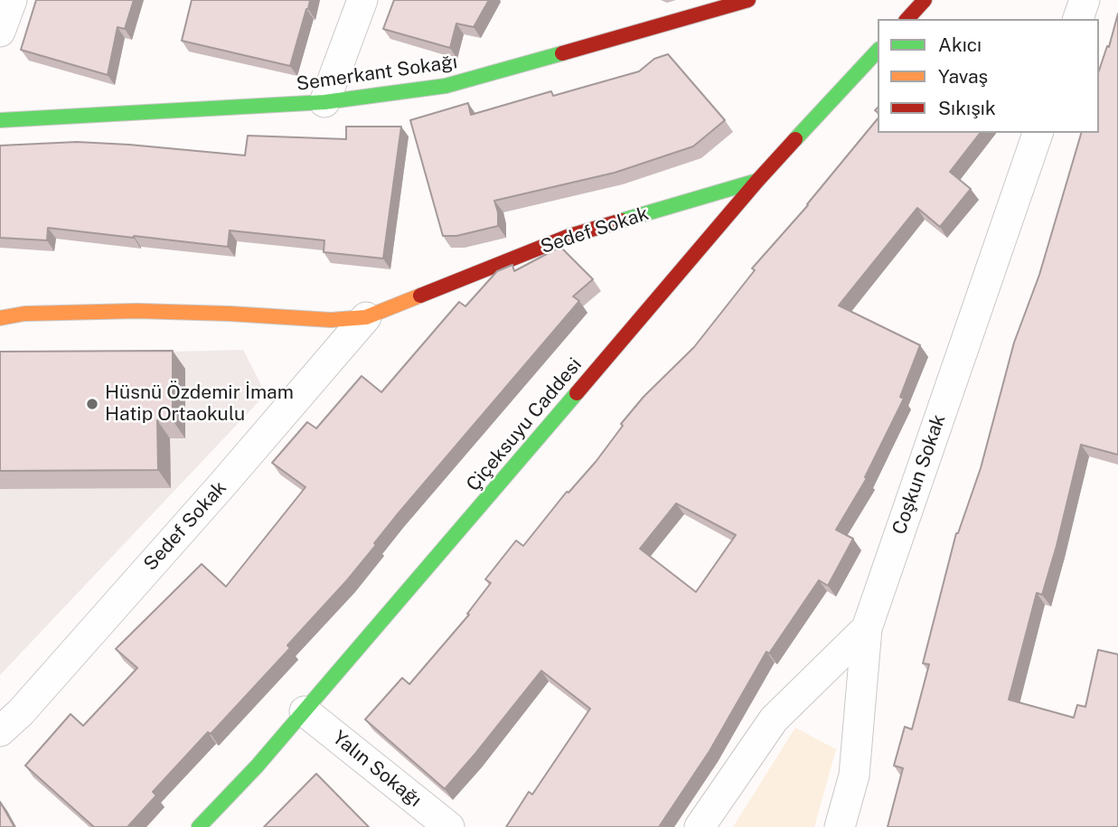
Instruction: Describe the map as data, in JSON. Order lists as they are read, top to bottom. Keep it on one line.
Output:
{"streets":{"street":["Semerkant Sokağı","Sedef Sokak","Çiçeksuyu Caddesi","Coşkun Sokak","Yalın Sokağı"]},"crossings":[["Sedef Sokak","Çiçeksuyu Caddesi"],["Çiçeksuyu Caddesi","Yalın Sokağı"]],"places":["Hüsnü Özdemir İmam Hatip Ortaokulu"],"legend":["Akıcı","Yavaş","Sıkışık"]}
